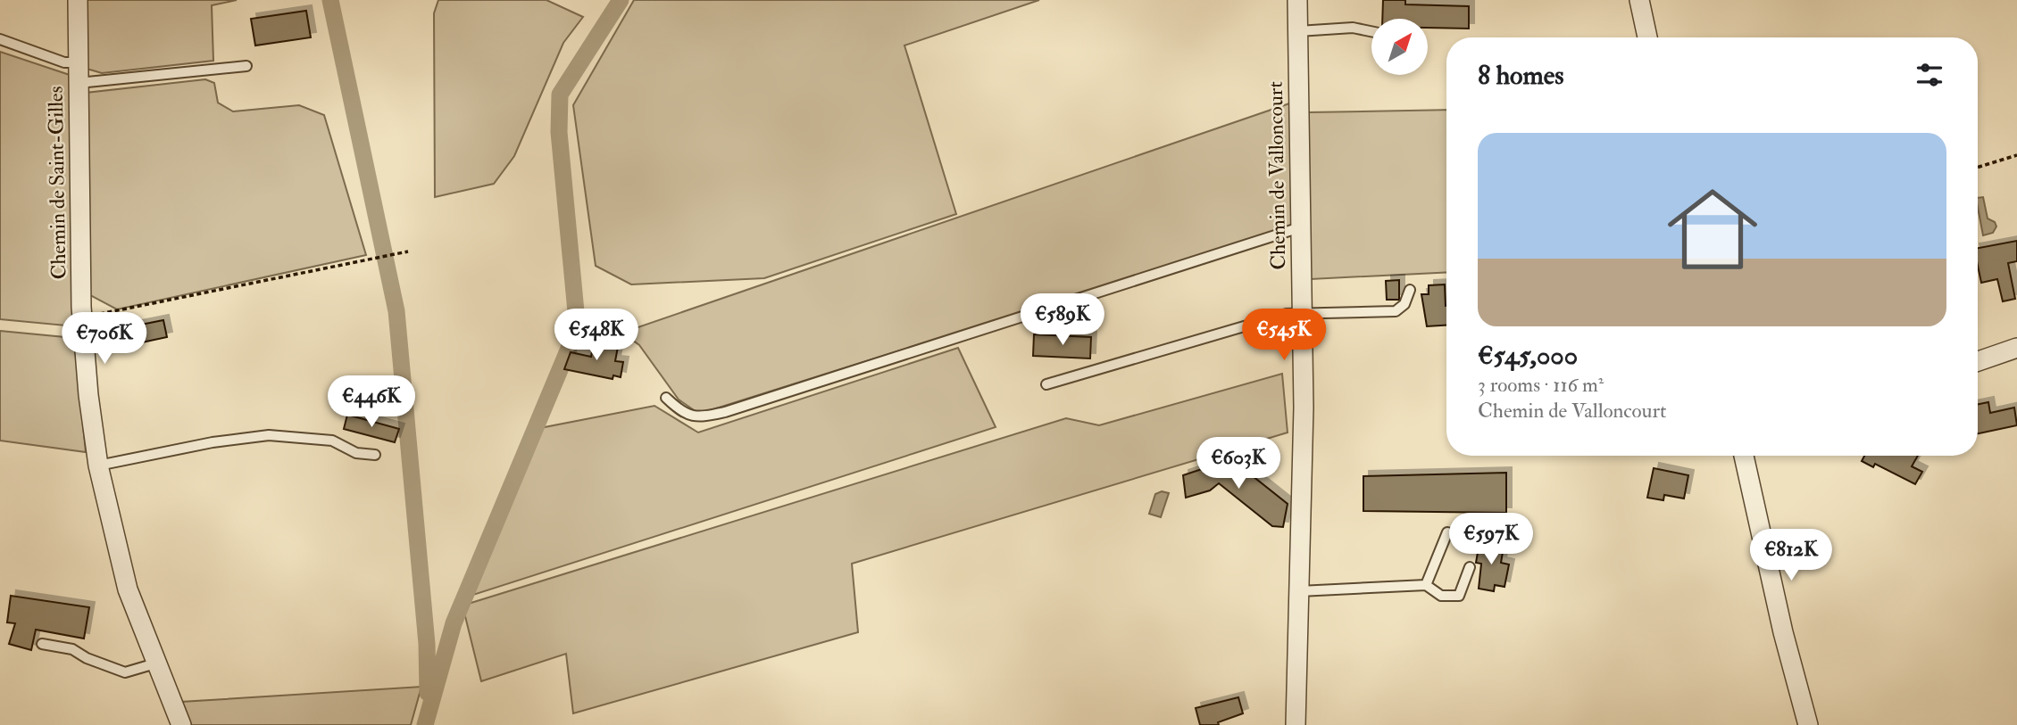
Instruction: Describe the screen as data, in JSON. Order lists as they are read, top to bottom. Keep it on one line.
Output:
{"streets":{"street":["Chemin de Valloncourt","Chemin de Saint-Gilles"]},"north":"top right","page":{"heading":"8 homes","list":[{"name":"€545,000","note":"3 rooms · 116 m² · Chemin de Valloncourt"}],"price":["€589K","€548K","€545K","€706K","€446K","€603K","€597K","€812K"]}}
